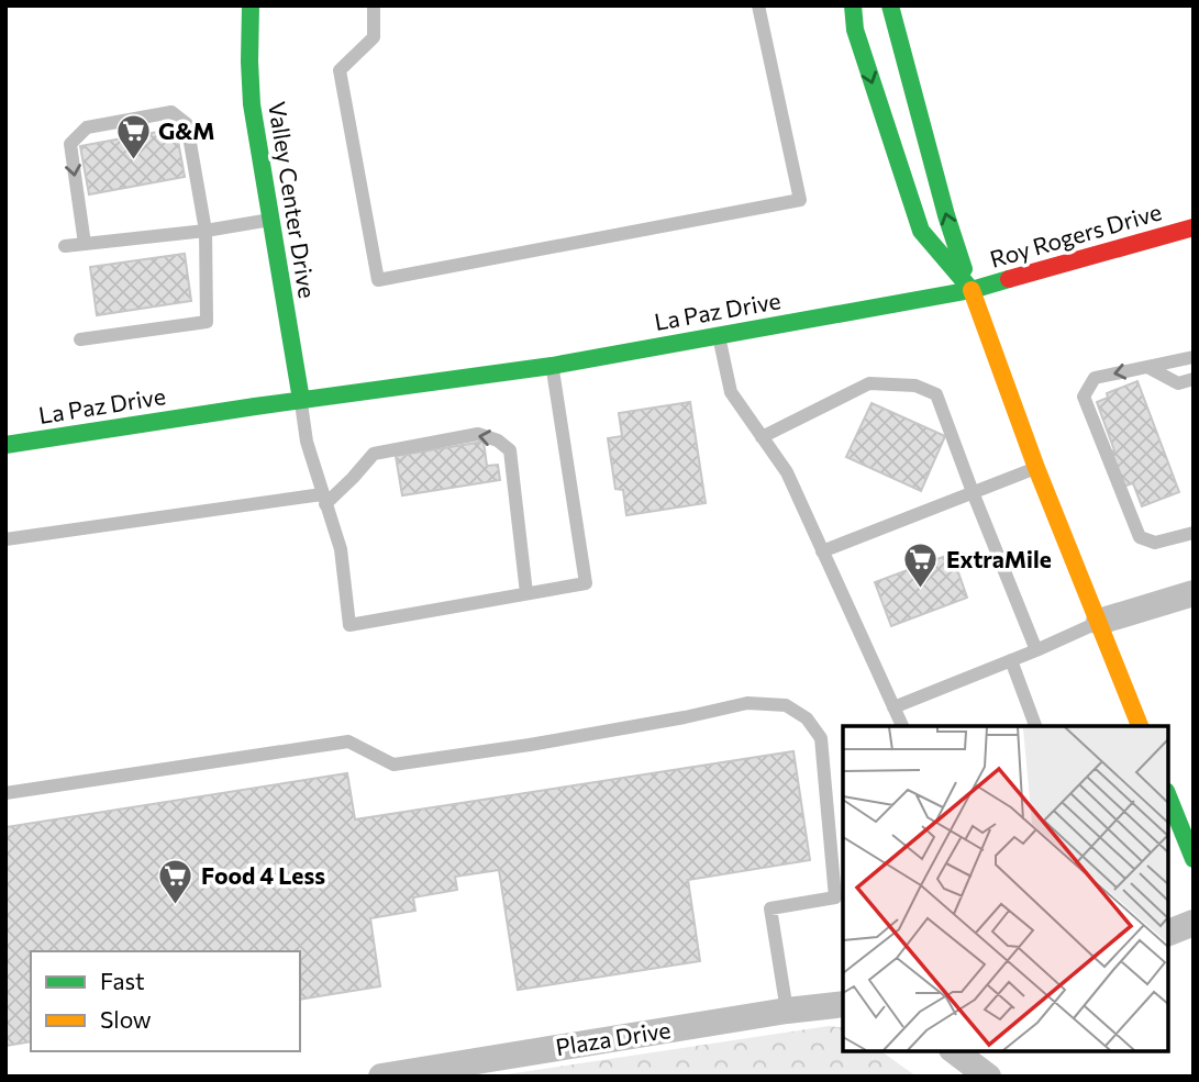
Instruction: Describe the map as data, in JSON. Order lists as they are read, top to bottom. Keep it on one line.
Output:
{"streets":{"main road":["Valley Center Drive","Roy Rogers Drive","La Paz Drive"],"street":["Plaza Drive"]},"crossings":[["Valley Center Drive","La Paz Drive"],["Roy Rogers Drive","La Paz Drive"]],"places":{"supermarket":["G&M","ExtraMile","Food 4 Less"]},"legend":["Fast","Slow"]}
